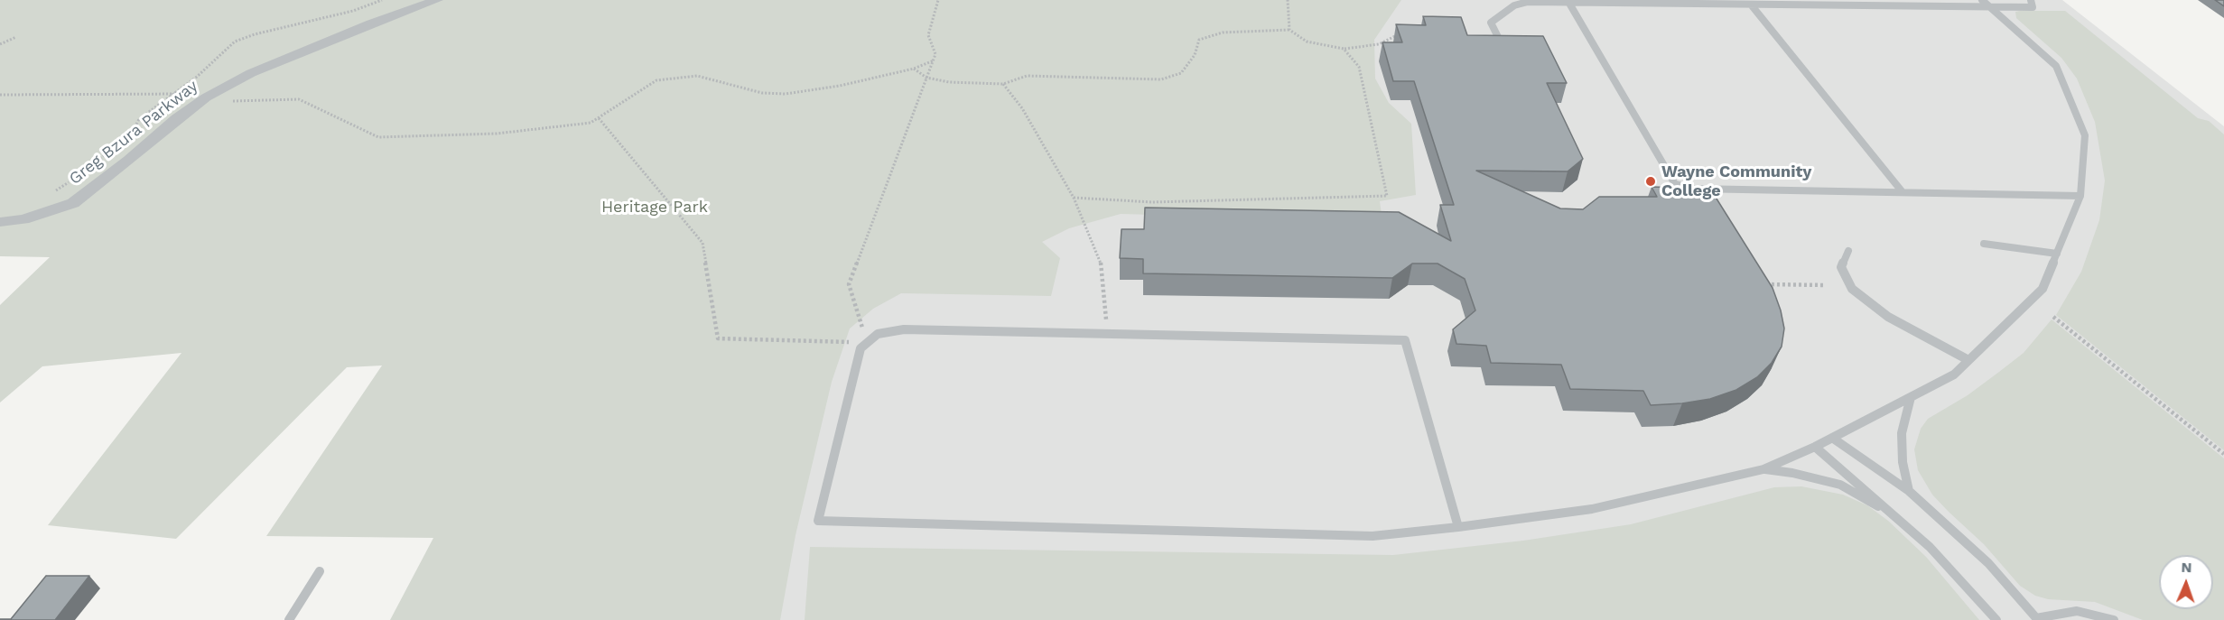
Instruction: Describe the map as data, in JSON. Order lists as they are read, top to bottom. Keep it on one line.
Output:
{"streets":{"street":["Greg Bzura Parkway"]},"parks":["Heritage Park"],"places":["Wayne Community College"],"north":"top"}
